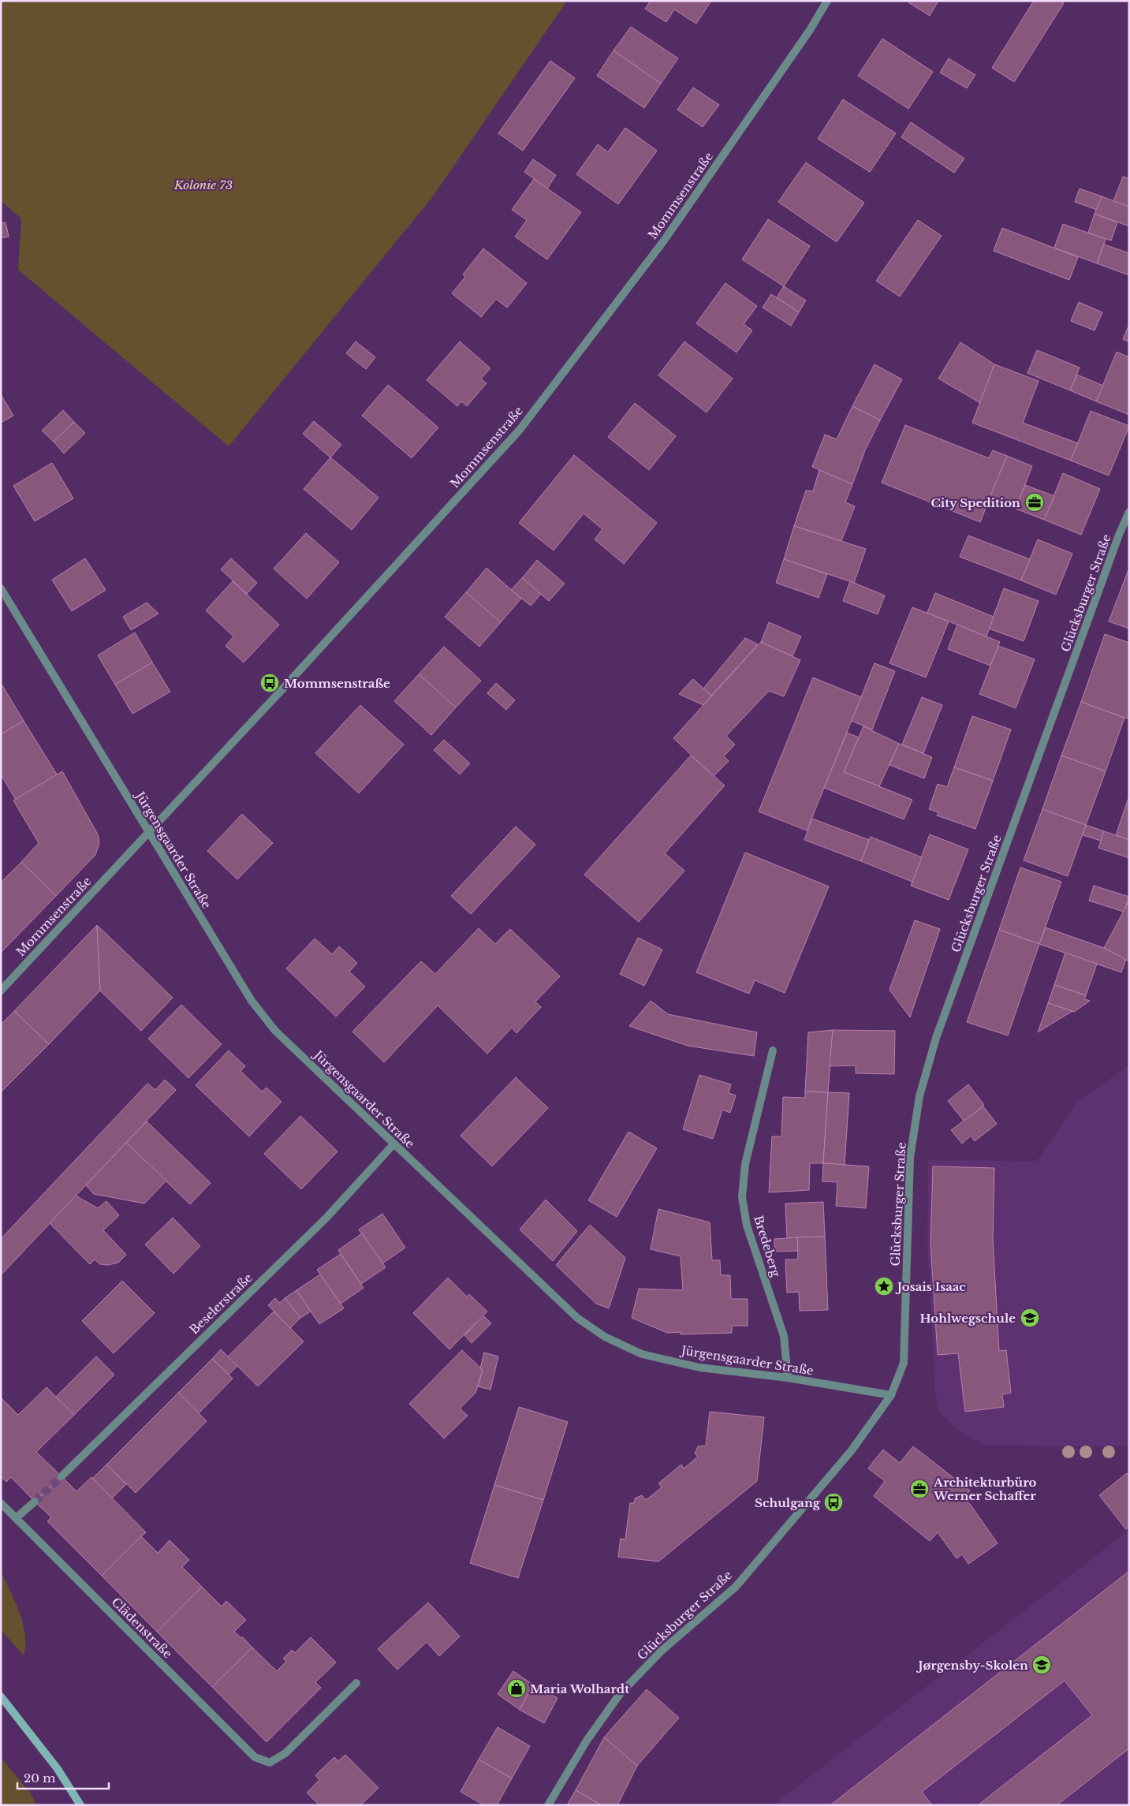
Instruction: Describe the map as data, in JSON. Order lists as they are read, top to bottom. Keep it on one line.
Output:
{"streets":{"street":["Mommsenstraße","Glücksburger Straße","Jürgensgaarder Straße","Bredeberg","Beselerstraße","Clädenstraße"]},"crossings":[["Mommsenstraße","Jürgensgaarder Straße"],["Glücksburger Straße","Jürgensgaarder Straße"],["Jürgensgaarder Straße","Bredeberg"],["Jürgensgaarder Straße","Beselerstraße"]],"parks":["Kolonie 73"],"places":{"office":["City Spedition","Architekturbüro Werner Schaffer"],"bus stop":["Mommsenstraße","Schulgang"],"place":["Josais Isaac"],"school or university":["Hohlwegschule","Jørgensby-Skolen"],"shop":["Maria Wolhardt"]},"scale_bar":"20 m"}
